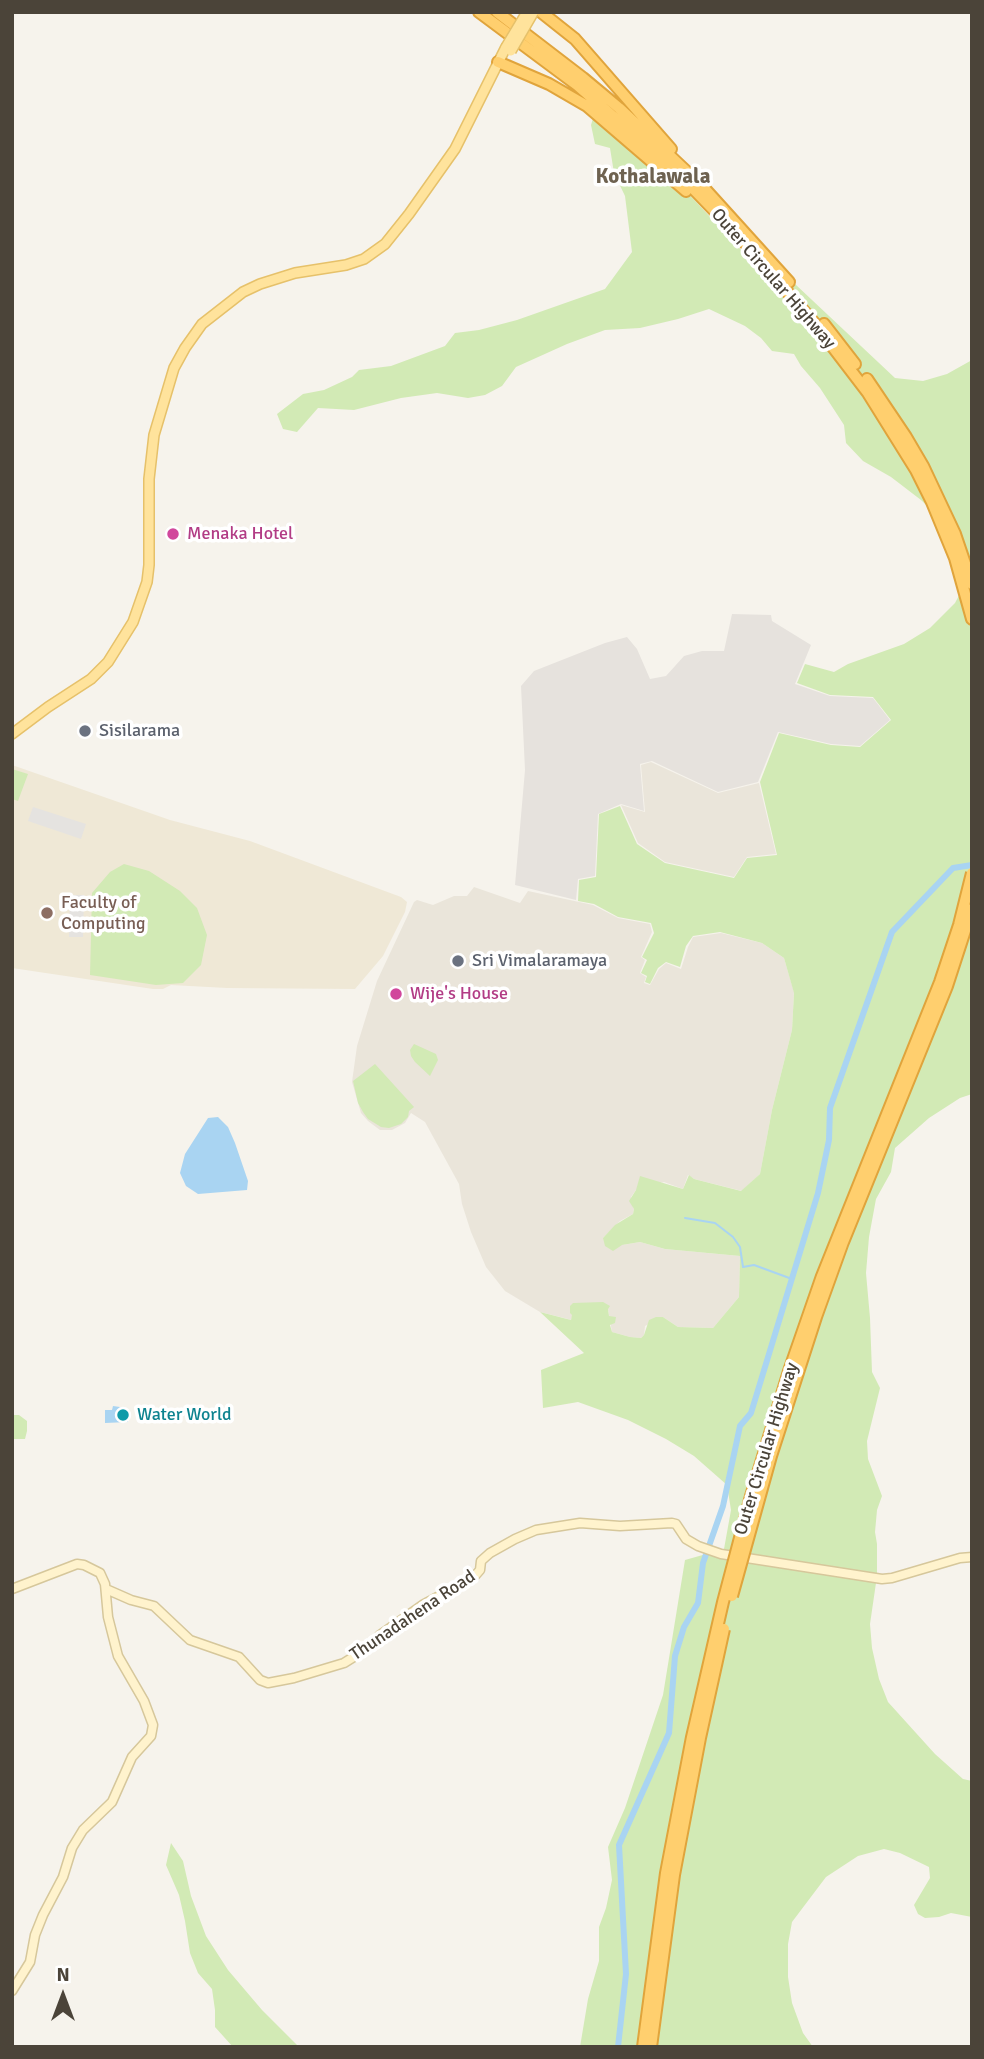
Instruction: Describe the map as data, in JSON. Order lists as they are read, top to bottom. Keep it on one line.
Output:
{"streets":{"highway":["Outer Circular Highway"],"street":["Thunadahena Road"]},"districts":["Kothalawala"],"places":["Menaka Hotel","Sisilarama","Faculty of Computing","Sri Vimalaramaya","Wije's House","Water World"],"north":"top"}
